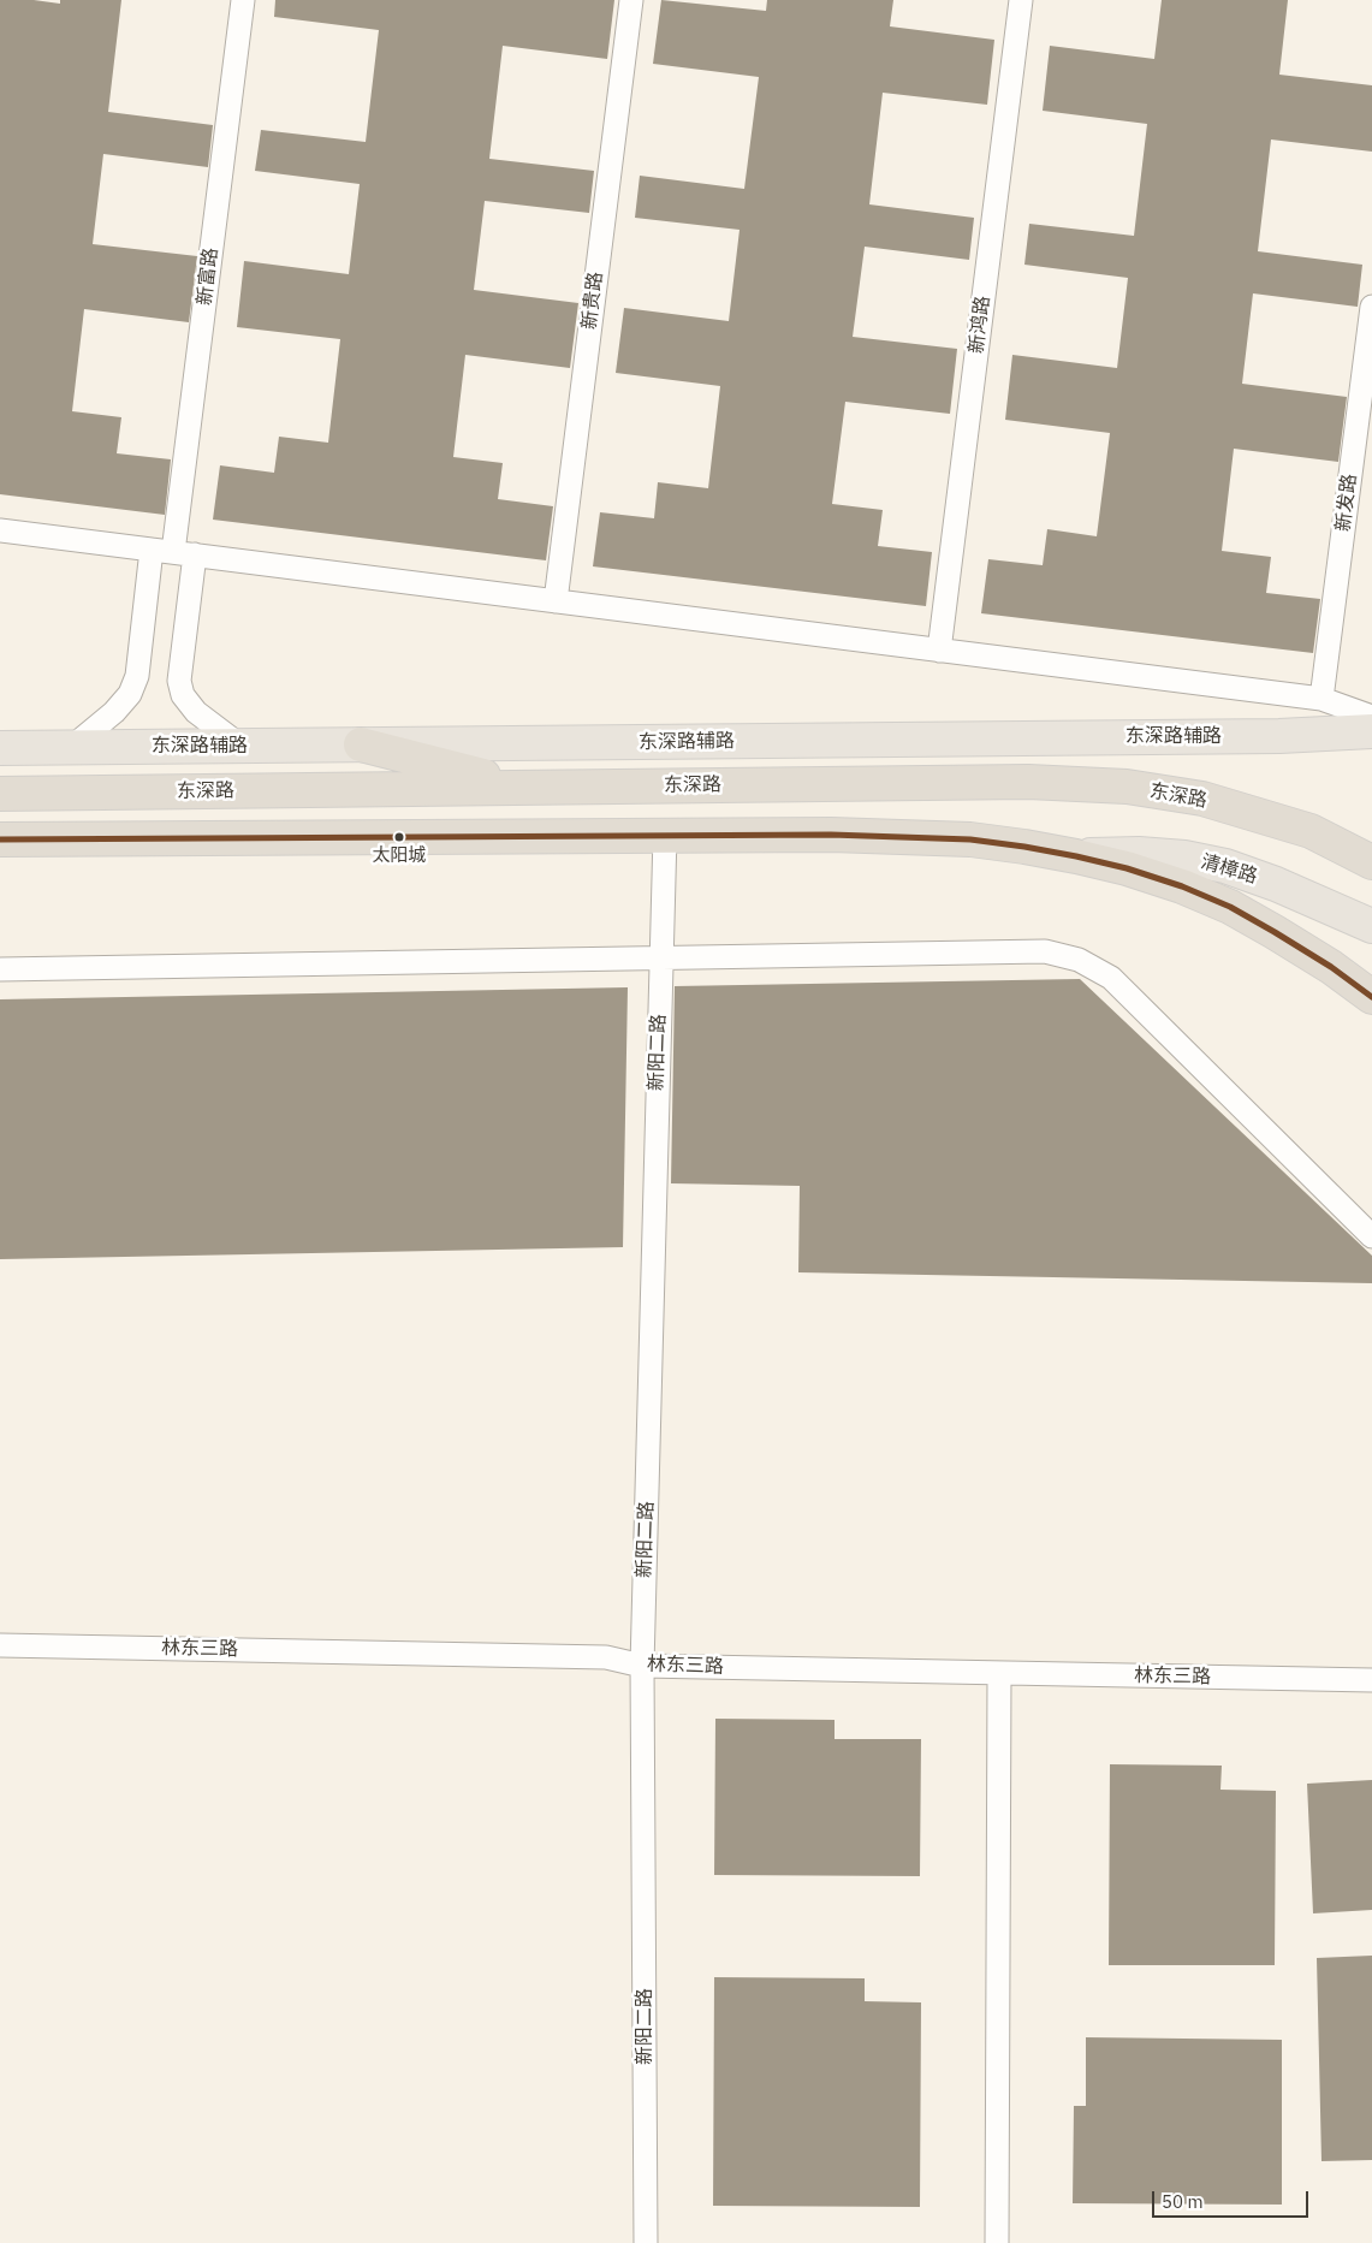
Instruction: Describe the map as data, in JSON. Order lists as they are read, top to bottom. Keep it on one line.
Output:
{"streets":{"highway":["东深路"],"main road":["东深路辅路","清樟路"],"street":["新富路","新贵路","新鸿路","新发路","新阳二路","林东三路"]},"crossings":[["新阳二路","林东三路"]],"places":["太阳城"],"scale_bar":"50 m"}
